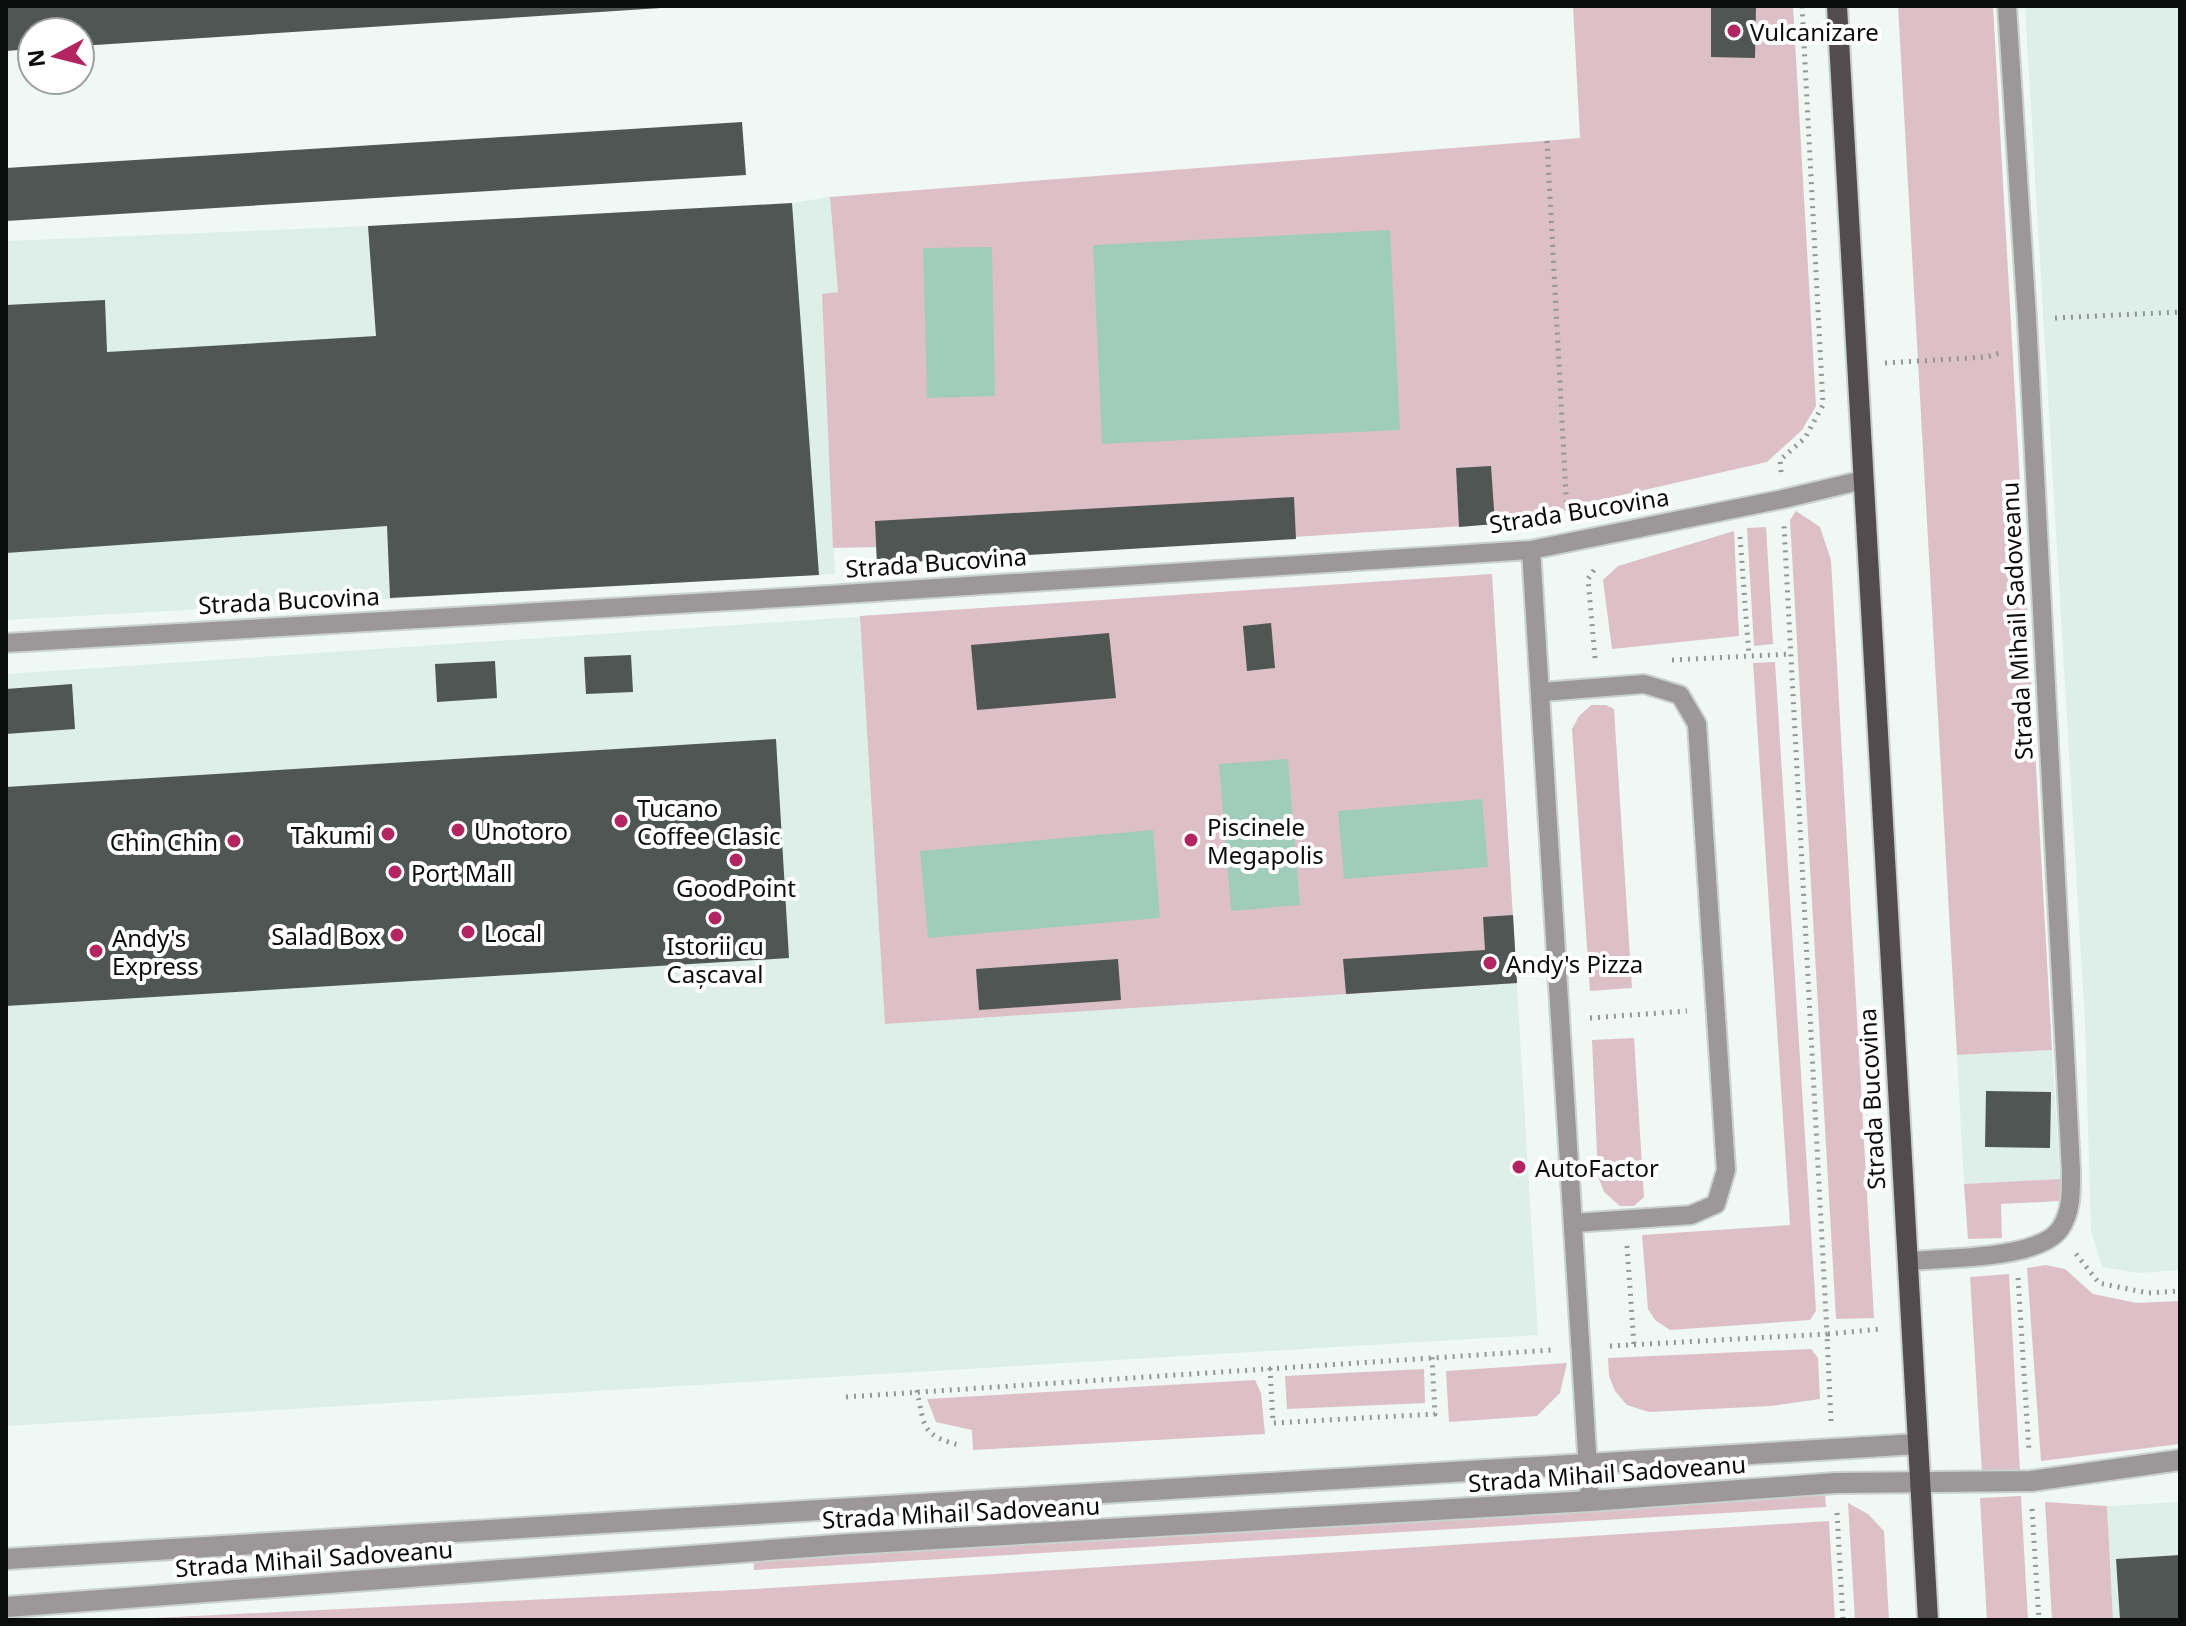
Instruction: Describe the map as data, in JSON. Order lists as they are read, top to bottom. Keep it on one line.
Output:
{"streets":{"main road":["Strada Bucovina"],"street":["Strada Mihail Sadoveanu"]},"crossings":[["Strada Bucovina","Strada Mihail Sadoveanu"]],"places":["Vulcanizare","Tucano Coffee Clasic","Unotoro","Takumi","Piscinele Megapolis","Chin Chin","GoodPoint","Port Mall","Istorii cu Cașcaval","Local","Salad Box","Andy's Express","Andy's Pizza","AutoFactor"],"north":"left"}
